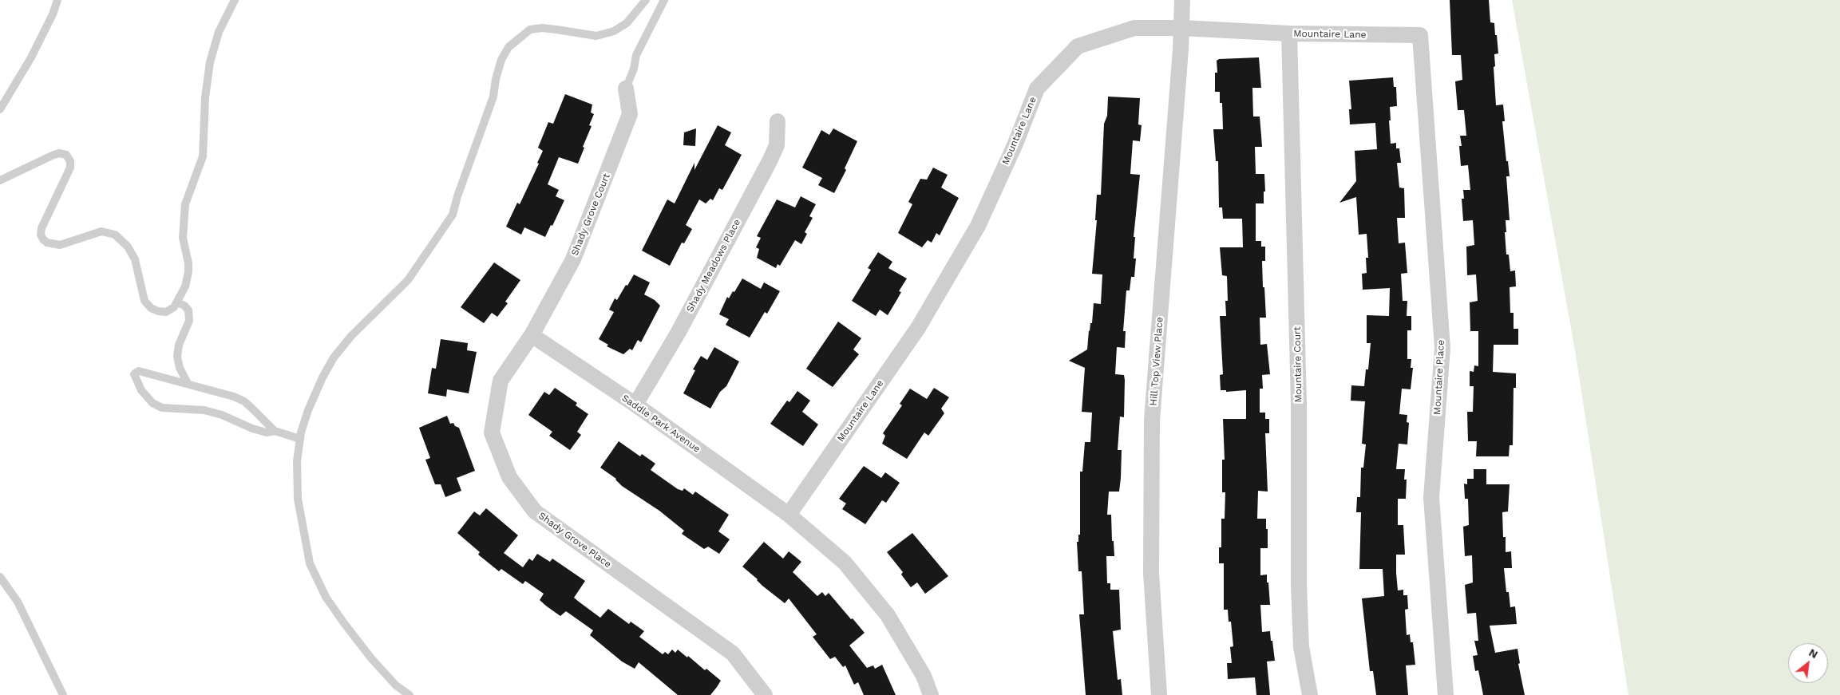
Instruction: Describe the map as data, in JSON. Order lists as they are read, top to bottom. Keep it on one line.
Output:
{"streets":{"street":["Mountaire Lane","Shady Grove Court","Shady Meadows Place","Hill Top View Place","Mountaire Court","Mountaire Place","Saddle Park Avenue","Shady Grove Place"]},"crossings":[["Mountaire Lane","Hill Top View Place"],["Mountaire Lane","Mountaire Court"],["Mountaire Lane","Mountaire Place"],["Mountaire Lane","Saddle Park Avenue"],["Shady Grove Court","Saddle Park Avenue"],["Shady Grove Court","Shady Grove Place"],["Shady Meadows Place","Saddle Park Avenue"],["Saddle Park Avenue","Shady Grove Place"]],"north":"top right"}
